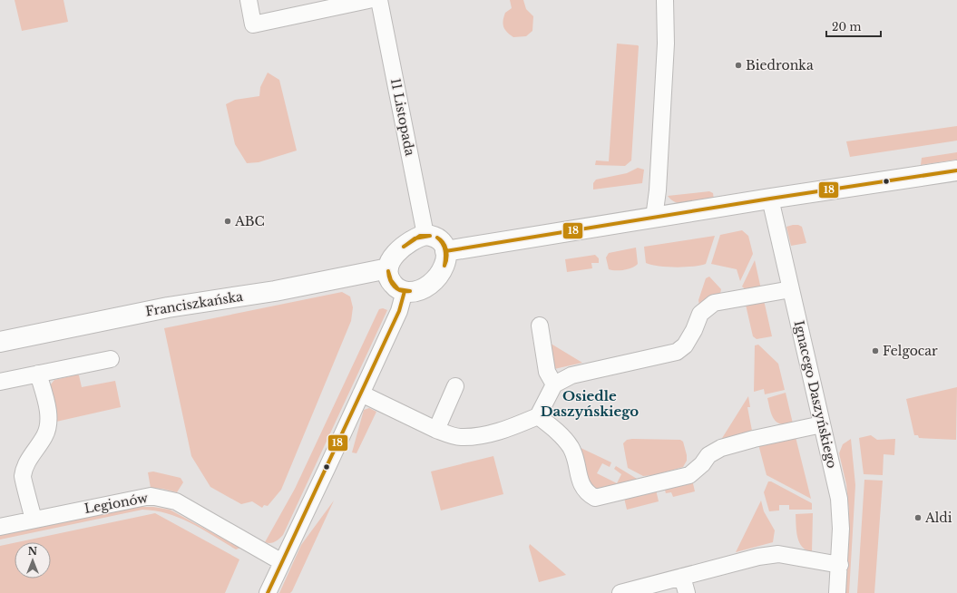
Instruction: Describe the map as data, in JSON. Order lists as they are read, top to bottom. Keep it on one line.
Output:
{"streets":{"street":["11 Listopada","Franciszkańska","Ignacego Daszyńskiego","Legionów"]},"crossings":[["11 Listopada","Franciszkańska"]],"districts":["Osiedle Daszyńskiego"],"places":["Biedronka","ABC","Felgocar","Aldi"],"lines":["transit line 18"],"scale_bar":"20 m","north":"top"}
